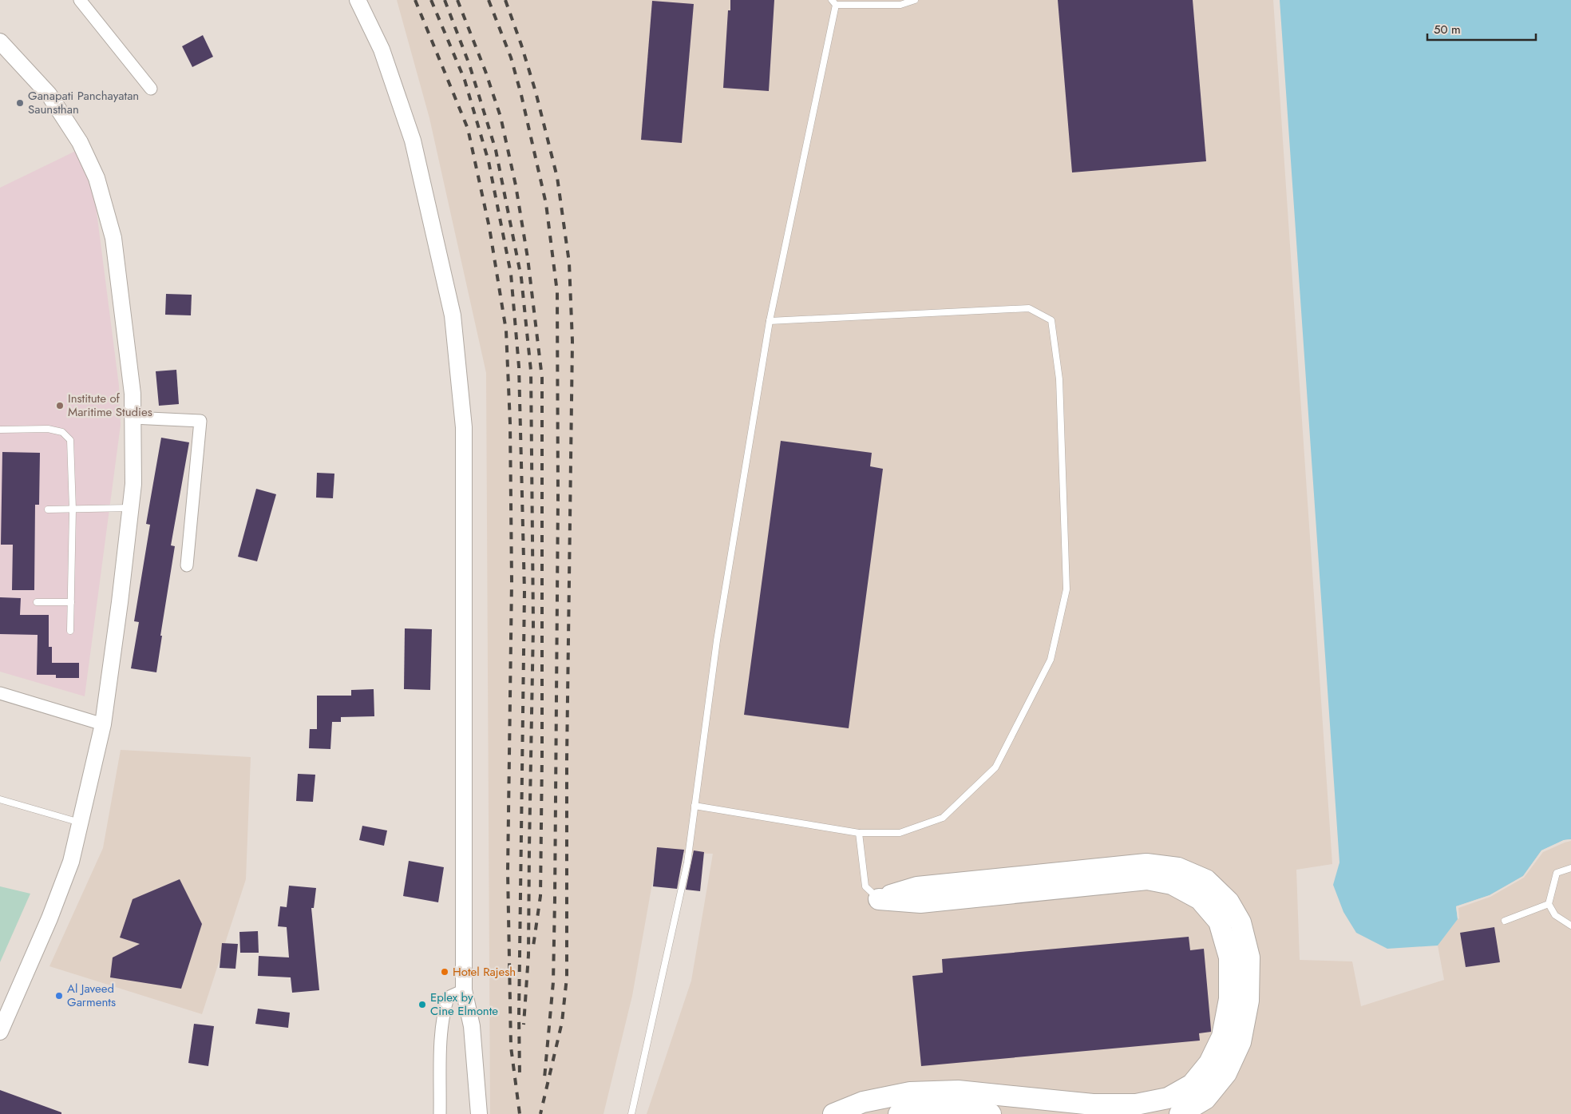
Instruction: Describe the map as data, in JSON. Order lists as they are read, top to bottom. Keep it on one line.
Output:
{"places":["Ganapati Panchayatan Saunsthan","Institute of Maritime Studies","Hotel Rajesh","Al Javeed Garments","Eplex by Cine Elmonte"],"scale_bar":"50 m"}
